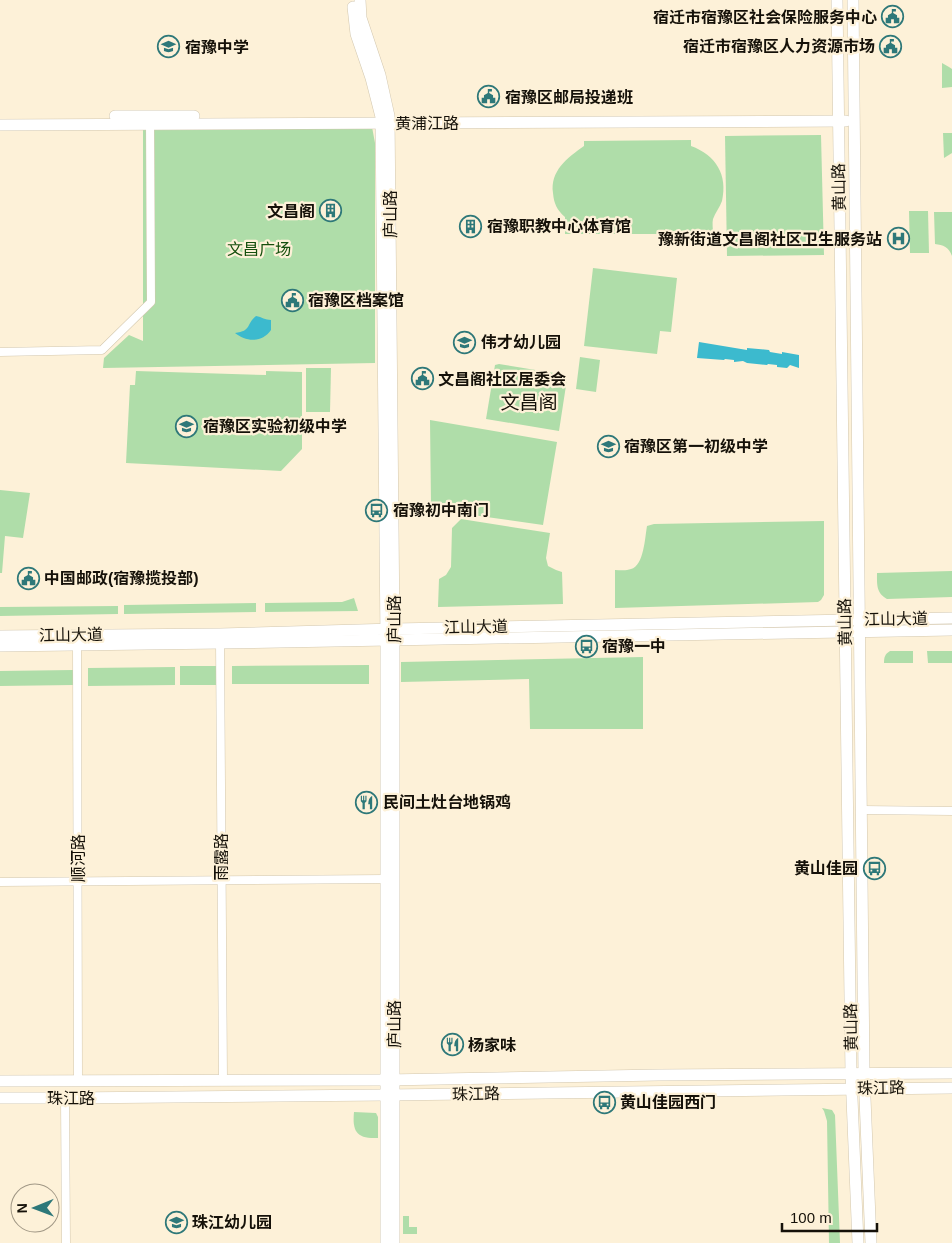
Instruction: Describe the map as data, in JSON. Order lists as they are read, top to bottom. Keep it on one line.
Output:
{"streets":{"street":["黄浦江路","黄山路","庐山路","江山大道","雨露路","顺河路","珠江路"]},"crossings":[["黄浦江路","黄山路"],["黄浦江路","庐山路"],["黄山路","江山大道"],["黄山路","珠江路"],["庐山路","江山大道"],["庐山路","珠江路"],["江山大道","雨露路"],["江山大道","顺河路"],["雨露路","珠江路"],["顺河路","珠江路"]],"districts":["文昌阁"],"parks":["文昌广场"],"places":{"public building":["宿迁市宿豫区社会保险服务中心","宿迁市宿豫区人力资源市场","宿豫区邮局投递班","宿豫区档案馆","文昌阁社区居委会","中国邮政(宿豫揽投部)"],"school or university":["宿豫中学","伟才幼儿园","宿豫区实验初级中学","宿豫区第一初级中学","珠江幼儿园"],"building":["文昌阁","宿豫职教中心体育馆"],"hospital":["豫新街道文昌阁社区卫生服务站"],"bus stop":["宿豫初中南门","宿豫一中","黄山佳园","黄山佳园西门"],"restaurant":["民间土灶台地锅鸡","杨家味"]},"scale_bar":"100 m","north":"left"}
